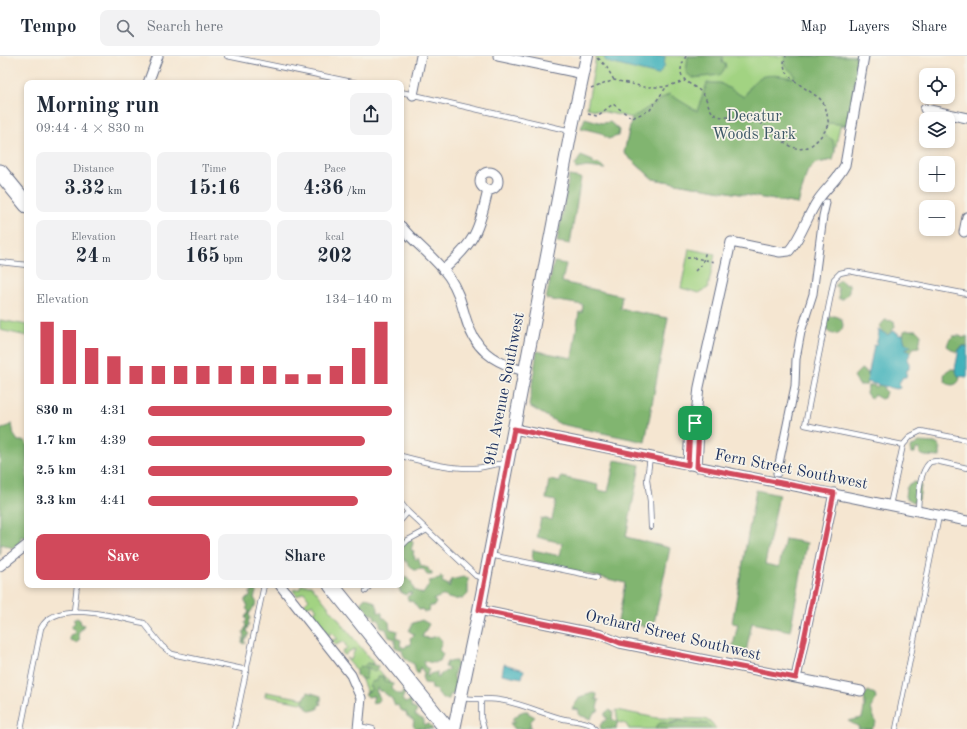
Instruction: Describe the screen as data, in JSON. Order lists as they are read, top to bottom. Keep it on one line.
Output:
{"streets":{"street":["9th Avenue Southwest","Fern Street Southwest","Orchard Street Southwest"]},"crossings":[["9th Avenue Southwest","Fern Street Southwest"],["9th Avenue Southwest","Orchard Street Southwest"]],"parks":["Decatur Woods Park"],"page":{"header":"Tempo","search":"Search here","nav":["Map","Layers","Share"],"map_buttons":["+","−"],"heading":["Morning run","09:44 · 4 × 830 m"],"stats":[["Distance","3.32 km"],["Time","15:16"],["Pace","4:36 /km"],["Elevation","24 m"],["Heart rate","165 bpm"],["kcal","202"]],"chart":["Elevation","134–140 m"],"list":[{"name":"830 m","note":"4:31"},{"name":"1.7 km","note":"4:39"},{"name":"2.5 km","note":"4:31"},{"name":"3.3 km","note":"4:41"}],"buttons":["Save","Share"]}}
